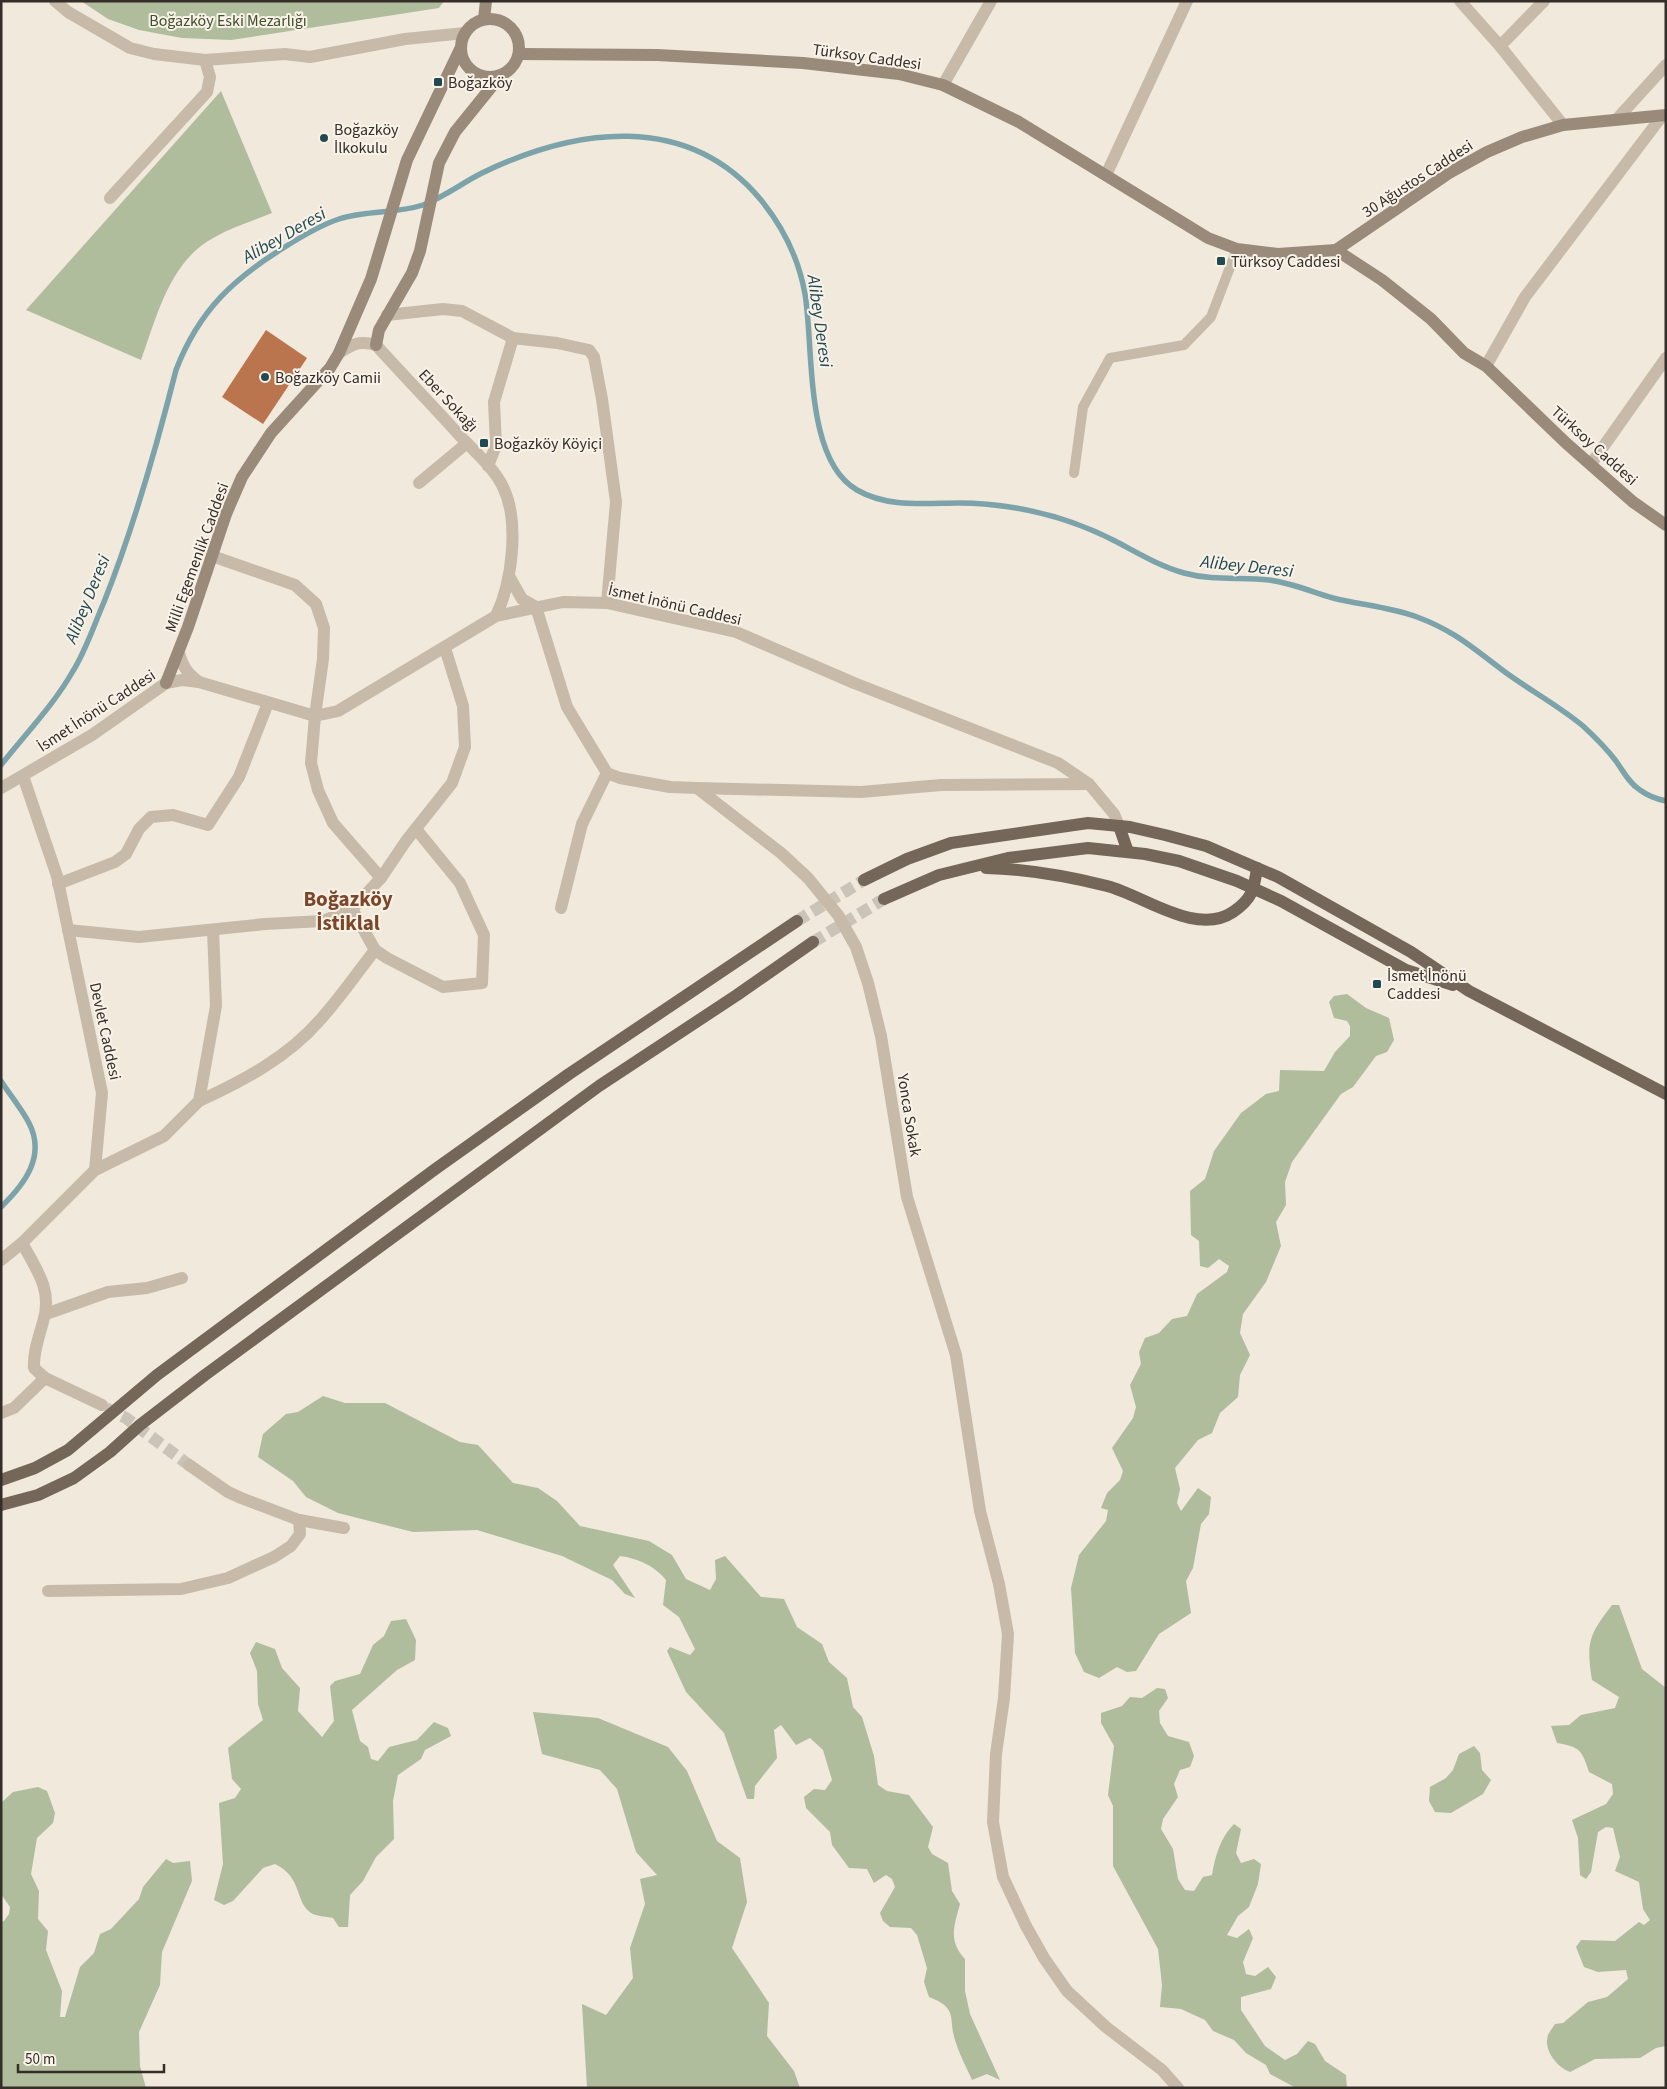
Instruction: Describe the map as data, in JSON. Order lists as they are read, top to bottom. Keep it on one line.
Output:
{"streets":{"main road":["Türksoy Caddesi","30 Ağustos Caddesi","Milli Egemenlik Caddesi"],"street":["Eber Sokağı","İsmet İnönü Caddesi","Devlet Caddesi","Yonca Sokak"]},"crossings":[["Türksoy Caddesi","30 Ağustos Caddesi"],["Türksoy Caddesi","Milli Egemenlik Caddesi"],["Eber Sokağı","İsmet İnönü Caddesi"],["Milli Egemenlik Caddesi","İsmet İnönü Caddesi"],["İsmet İnönü Caddesi","Devlet Caddesi"]],"districts":["Boğazköy İstiklal"],"water":["Alibey Deresi"],"parks":["Boğazköy Eski Mezarlığı"],"places":{"transit":["Boğazköy","Türksoy Caddesi","Boğazköy Köyiçi","İsmet İnönü Caddesi"],"other":["Boğazköy İlkokulu","Boğazköy Camii"]},"scale_bar":"50 m"}
